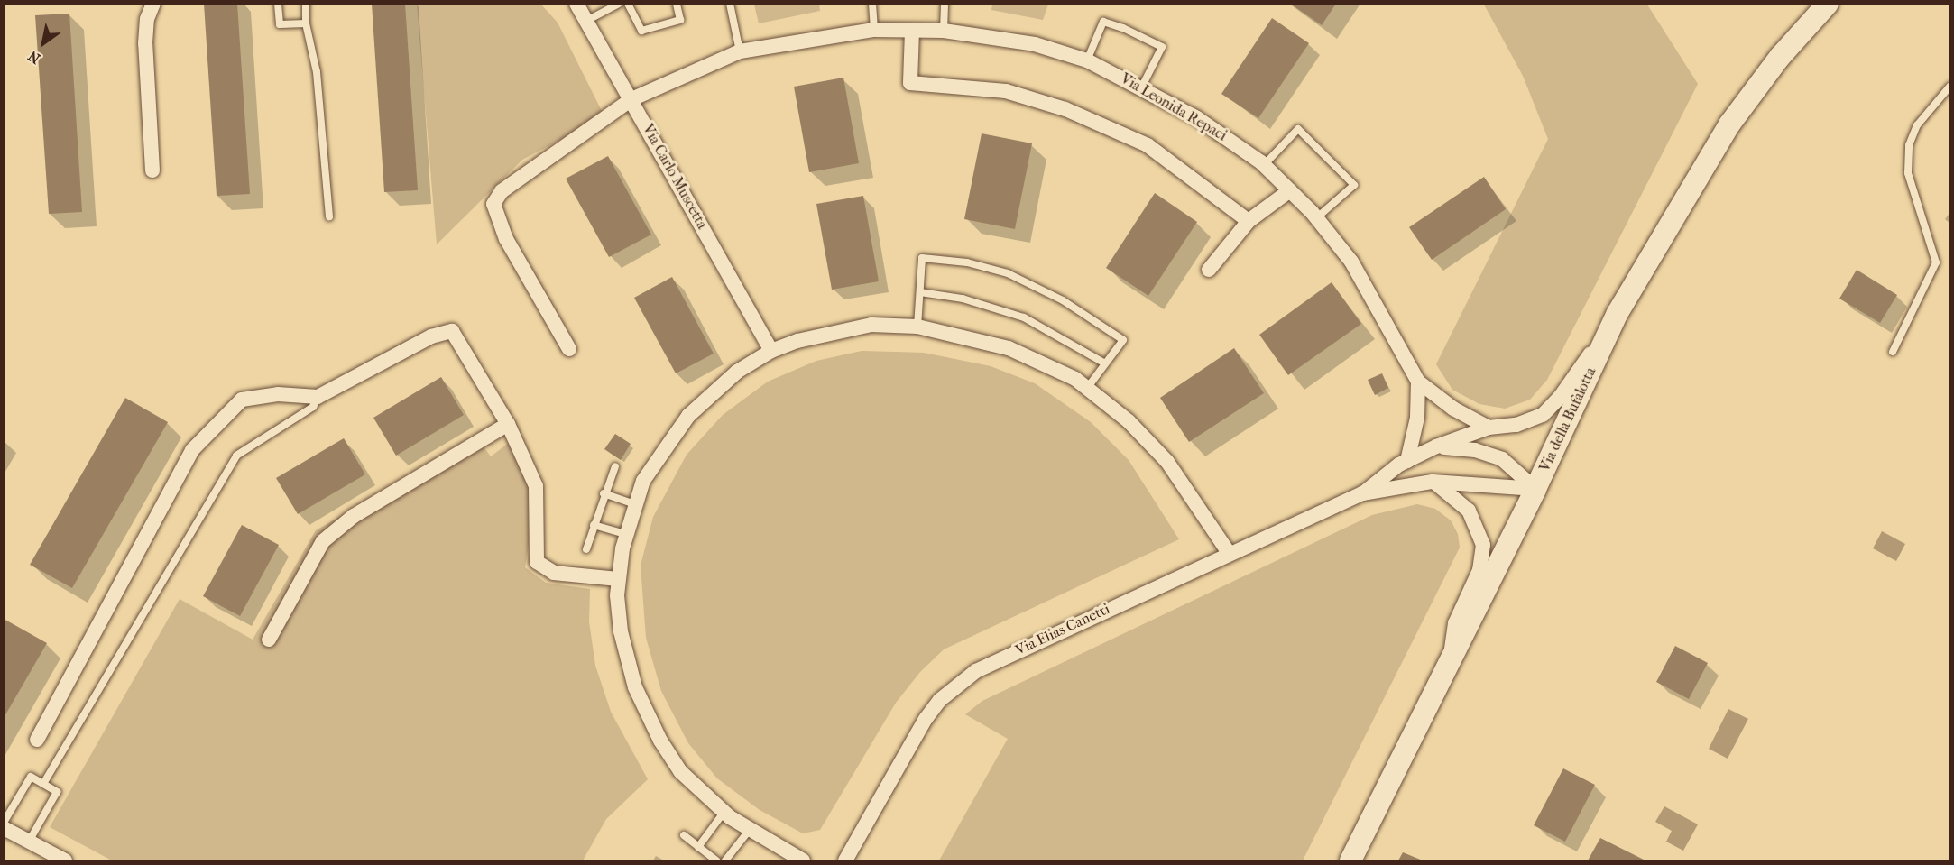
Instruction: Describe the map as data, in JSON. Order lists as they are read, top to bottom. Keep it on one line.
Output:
{"streets":{"street":["Via Leonida Repaci","Via Carlo Muscetta","Via della Bufalotta","Via Elias Canetti"]},"crossings":[["Via Leonida Repaci","Via Carlo Muscetta"]],"north":"bottom left"}
